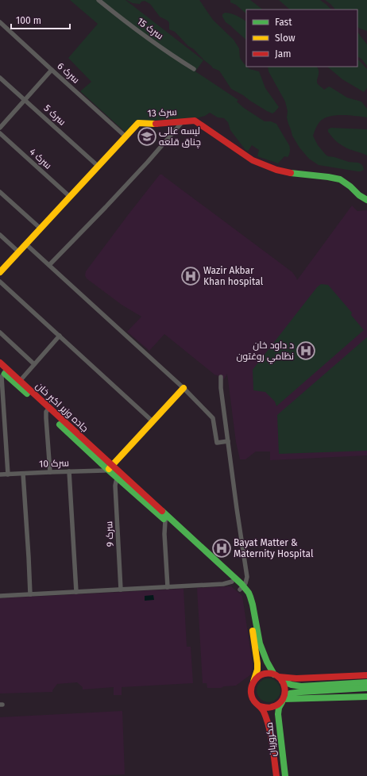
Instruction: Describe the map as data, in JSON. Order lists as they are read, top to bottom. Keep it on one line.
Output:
{"streets":{"main road":["سرک 13","جاده وزیر اکبر خان","مکروریان"],"street":["سرک 15","سرک 6","سرک 5","سرک 4","سرک 10","سرک 9"]},"crossings":[["سرک 6","سرک 13"],["سرک 13","سرک 5"],["سرک 13","سرک 4"]],"places":{"school or university":["لیسه عالی چناق قلعه"],"hospital":["Wazir Akbar Khan hospital","د داود خان نظامي روغتون","Bayat Matter & Maternity Hospital"]},"legend":["Fast","Slow","Jam"],"scale_bar":"100 m"}
